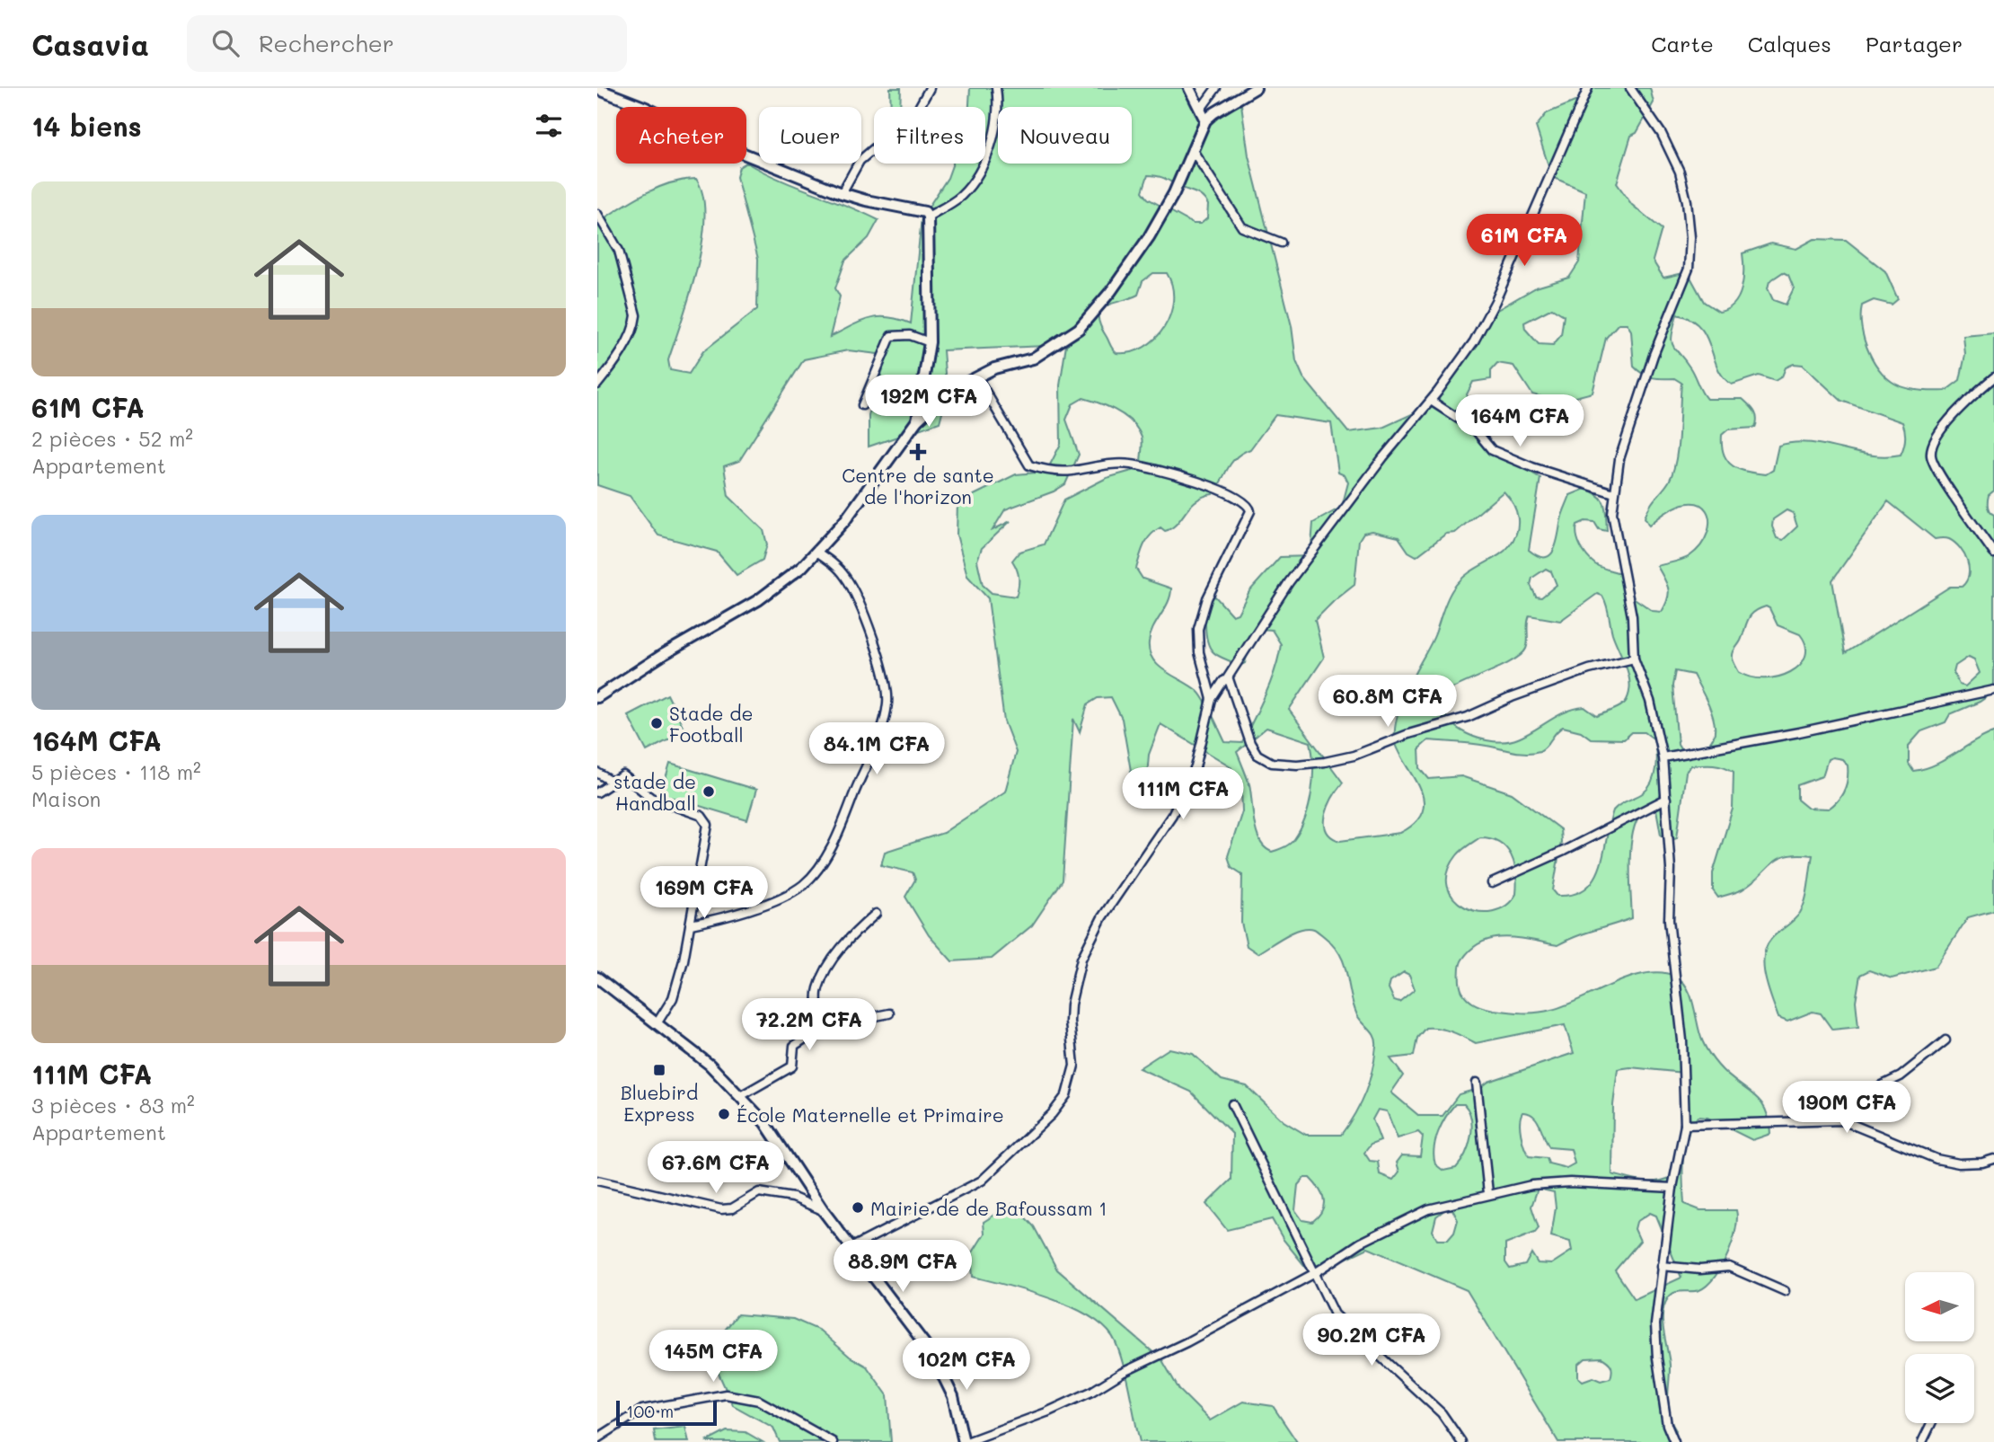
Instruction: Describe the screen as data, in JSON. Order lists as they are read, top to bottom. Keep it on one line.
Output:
{"places":{"health":["Centre de sante de l'horizon"],"other":["Stade de Football","stade de Handball","École Maternelle et Primaire","Mairie de de Bafoussam 1"],"transit":["Bluebird Express"]},"scale_bar":"100 m","north":"left","page":{"header":"Casavia","search":"Rechercher","nav":["Carte","Calques","Partager"],"heading":"14 biens","chip":["Acheter","Louer","Filtres","Nouveau"],"list":[{"name":"61M CFA","note":"2 pièces · 52 m² · Appartement"},{"name":"164M CFA","note":"5 pièces · 118 m² · Maison"},{"name":"111M CFA","note":"3 pièces · 83 m² · Appartement"}],"price":["61M CFA","192M CFA","164M CFA","60.8M CFA","84.1M CFA","111M CFA","169M CFA","72.2M CFA","190M CFA","67.6M CFA","88.9M CFA","90.2M CFA","145M CFA","102M CFA"],"scale":"100 m"}}
